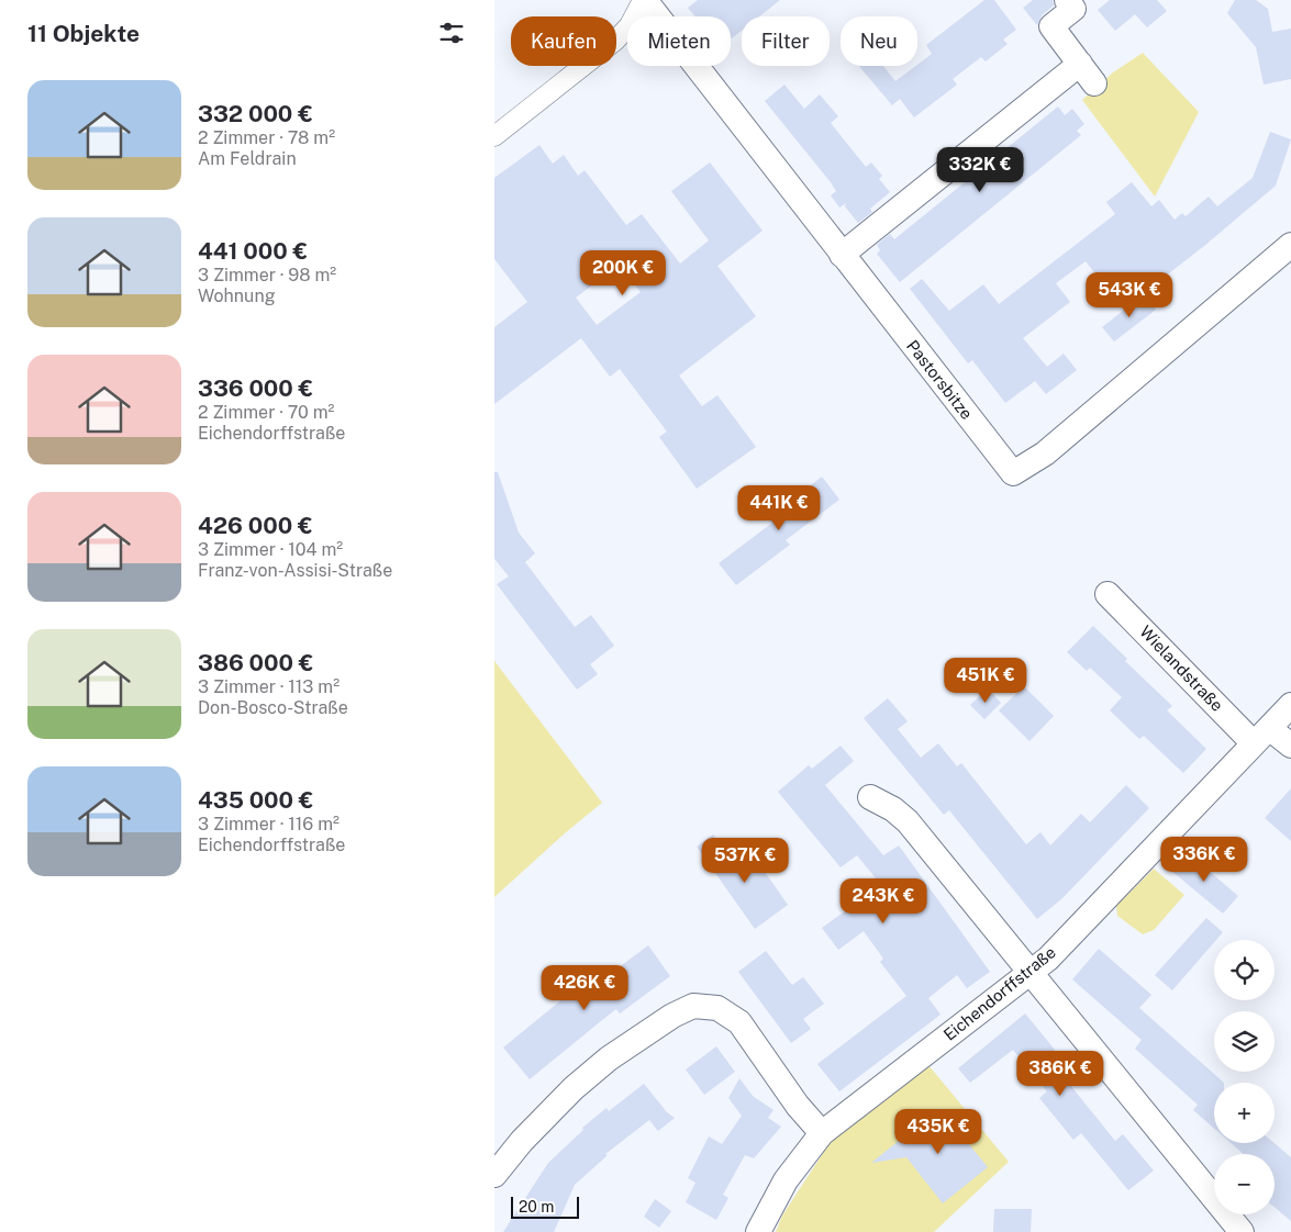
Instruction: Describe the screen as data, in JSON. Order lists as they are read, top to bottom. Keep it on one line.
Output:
{"streets":{"street":["Pastorsbitze","Wielandstraße","Eichendorffstraße"]},"crossings":[["Wielandstraße","Eichendorffstraße"]],"scale_bar":"20 m","page":{"heading":"11 Objekte","chip":["Kaufen","Mieten","Filter","Neu"],"list":[{"name":"332 000 €","note":"2 Zimmer · 78 m² · Am Feldrain"},{"name":"441 000 €","note":"3 Zimmer · 98 m² · Wohnung"},{"name":"336 000 €","note":"2 Zimmer · 70 m² · Eichendorffstraße"},{"name":"426 000 €","note":"3 Zimmer · 104 m² · Franz-von-Assisi-Straße"},{"name":"386 000 €","note":"3 Zimmer · 113 m² · Don-Bosco-Straße"},{"name":"435 000 €","note":"3 Zimmer · 116 m² · Eichendorffstraße"}],"price":["332K €","200K €","543K €","441K €","451K €","336K €","537K €","243K €","426K €","386K €","435K €"],"map_buttons":["+","−"],"scale":"20 m"}}
